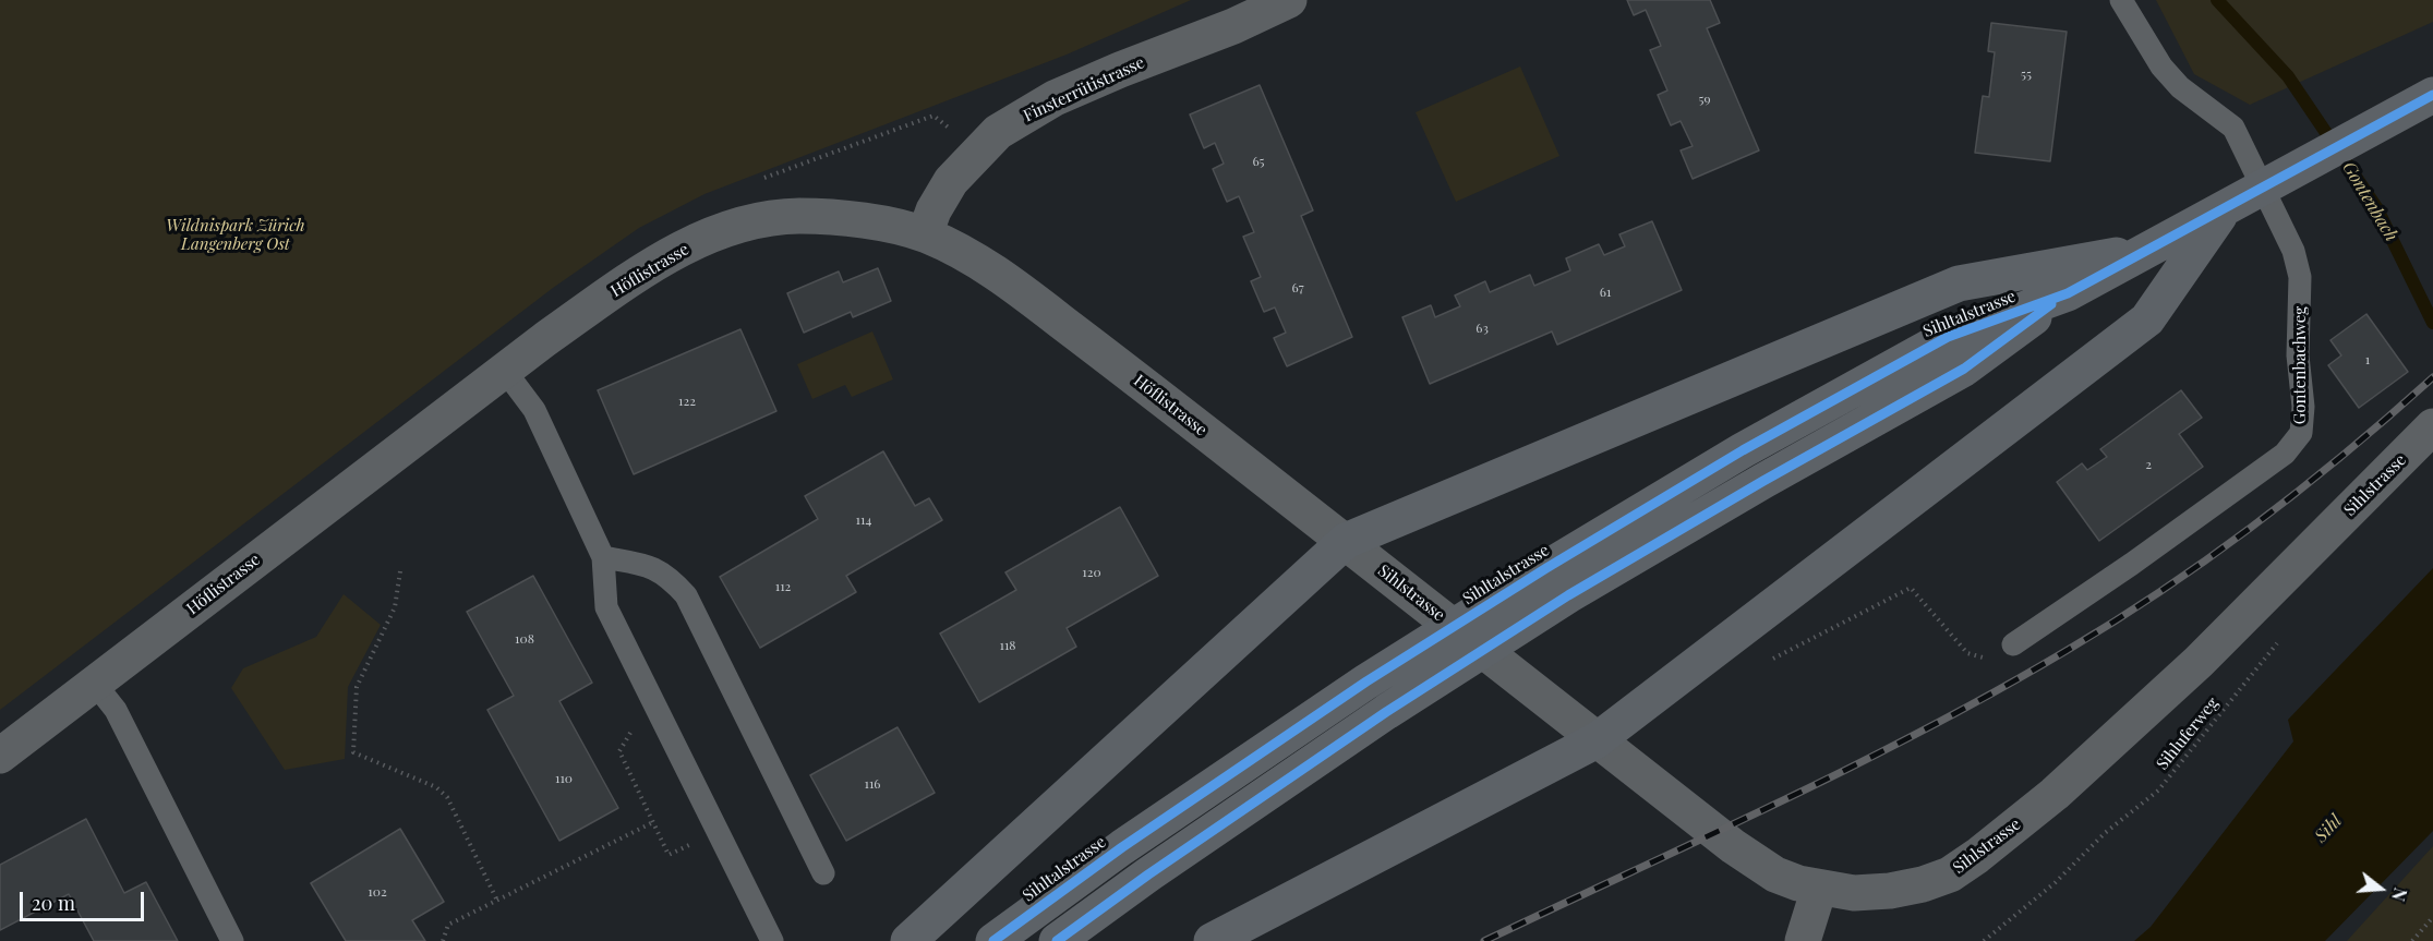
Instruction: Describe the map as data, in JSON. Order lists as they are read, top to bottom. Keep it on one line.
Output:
{"streets":{"main road":["Sihltalstrasse"],"street":["Finsterrütistrasse","Höflistrasse","Sihlstrasse"],"lane":["Gontenbachweg"],"path":["Sihluferweg"]},"crossings":[["Finsterrütistrasse","Höflistrasse"],["Höflistrasse","Sihlstrasse"]],"water":["Gontenbach","Sihl"],"parks":["Wildnispark Zürich Langenberg Ost"],"house_numbers":["55","59","65","67","61","63","1","122","2","114","120","112","108","118","110","116","102"],"scale_bar":"20 m","north":"right"}
